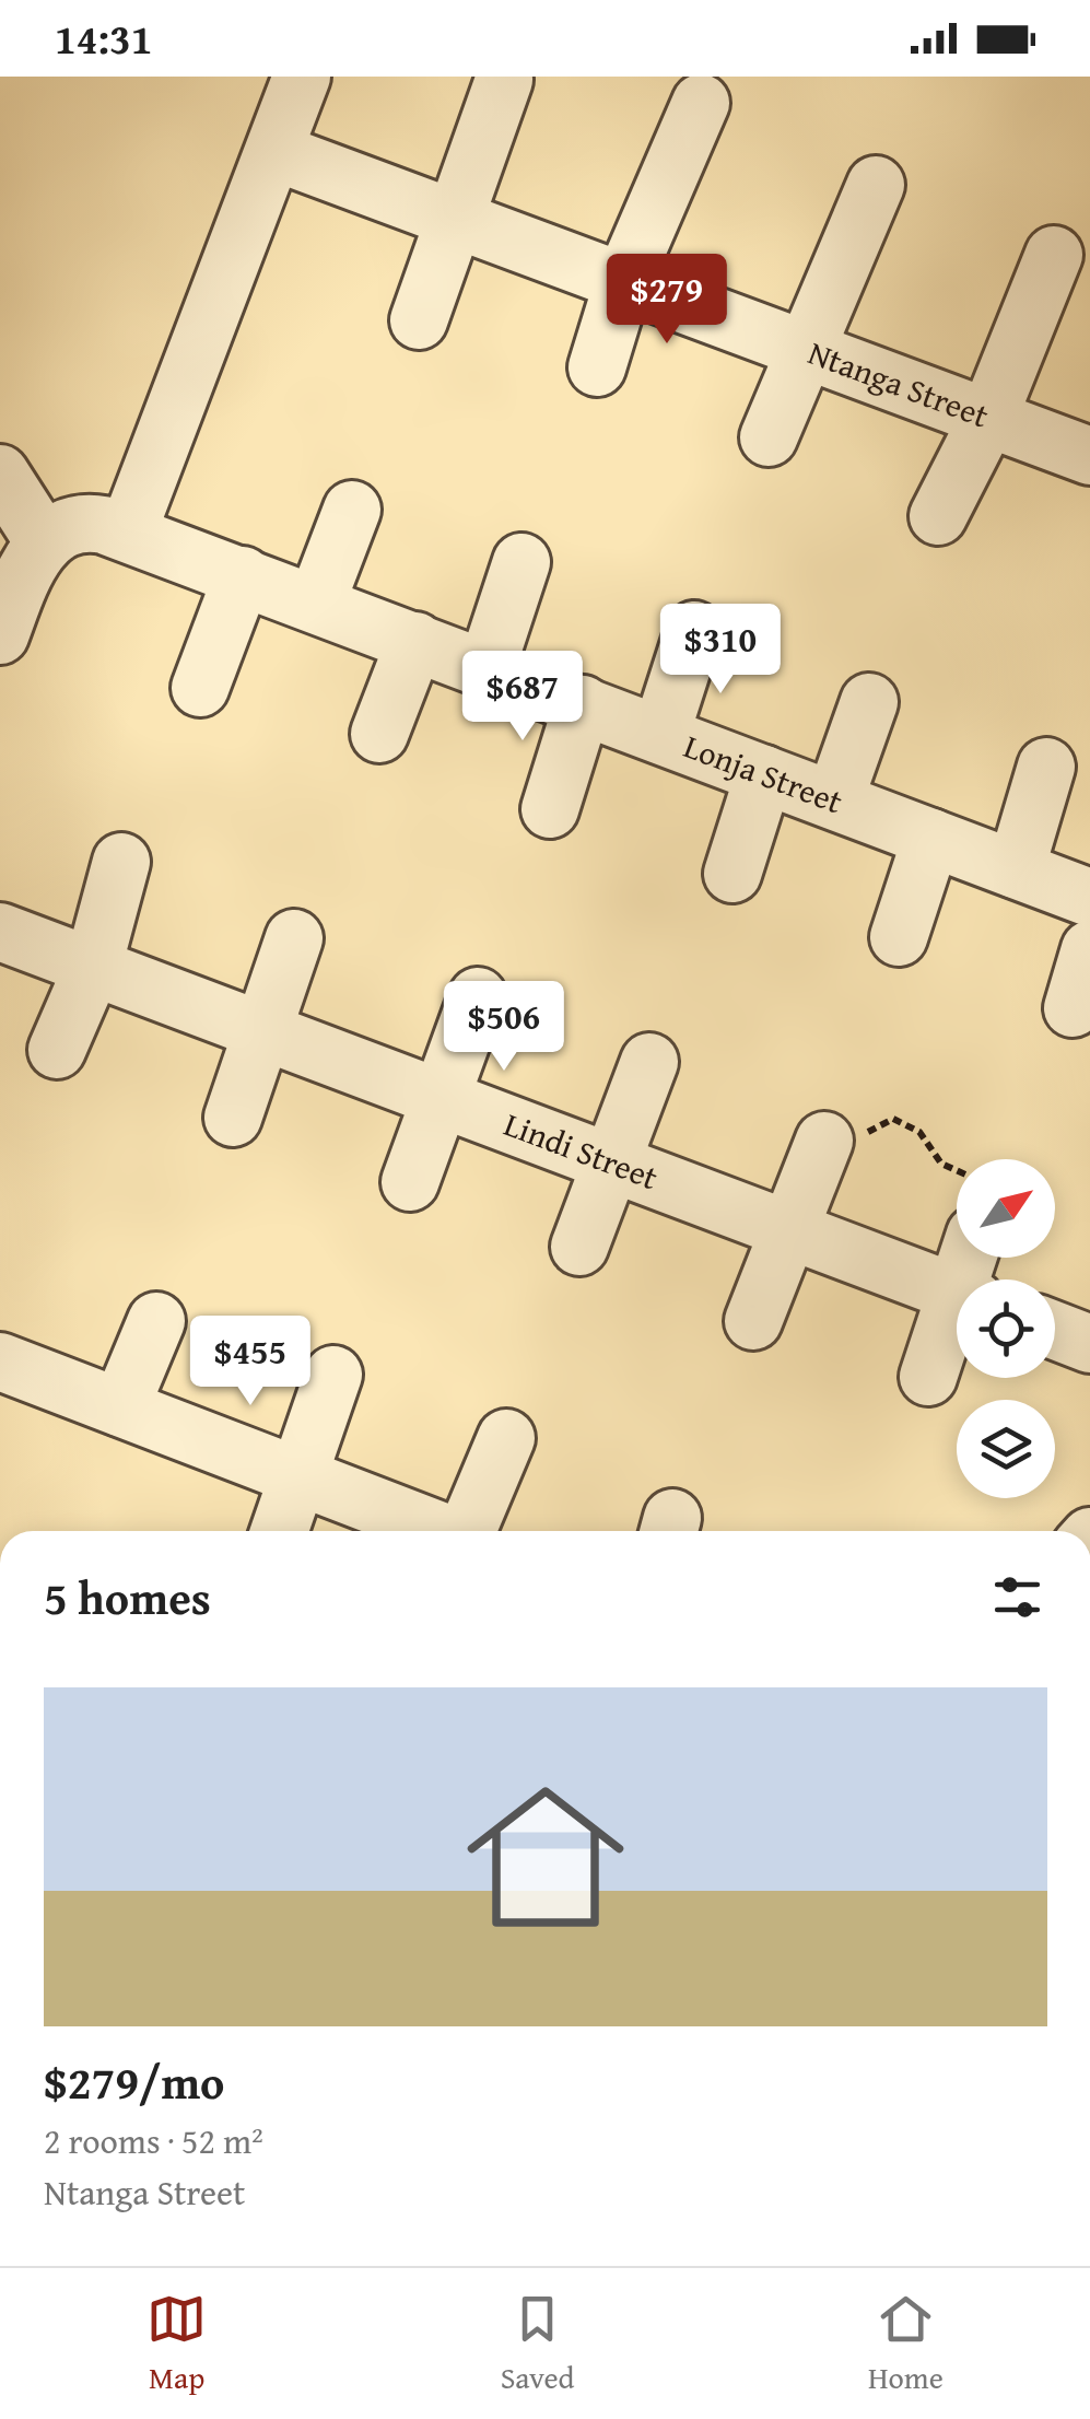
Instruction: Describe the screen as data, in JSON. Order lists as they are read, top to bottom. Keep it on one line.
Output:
{"streets":{"street":["Ntanga Street","Lonja Street","Lindi Street"]},"north":"top right","page":{"status":"14:31","price":["$279","$310","$687","$506","$455"],"heading":"5 homes","list":[{"name":"$279/mo","note":"2 rooms · 52 m² · Ntanga Street"}],"tabs":["Map","Saved","Home"]}}
